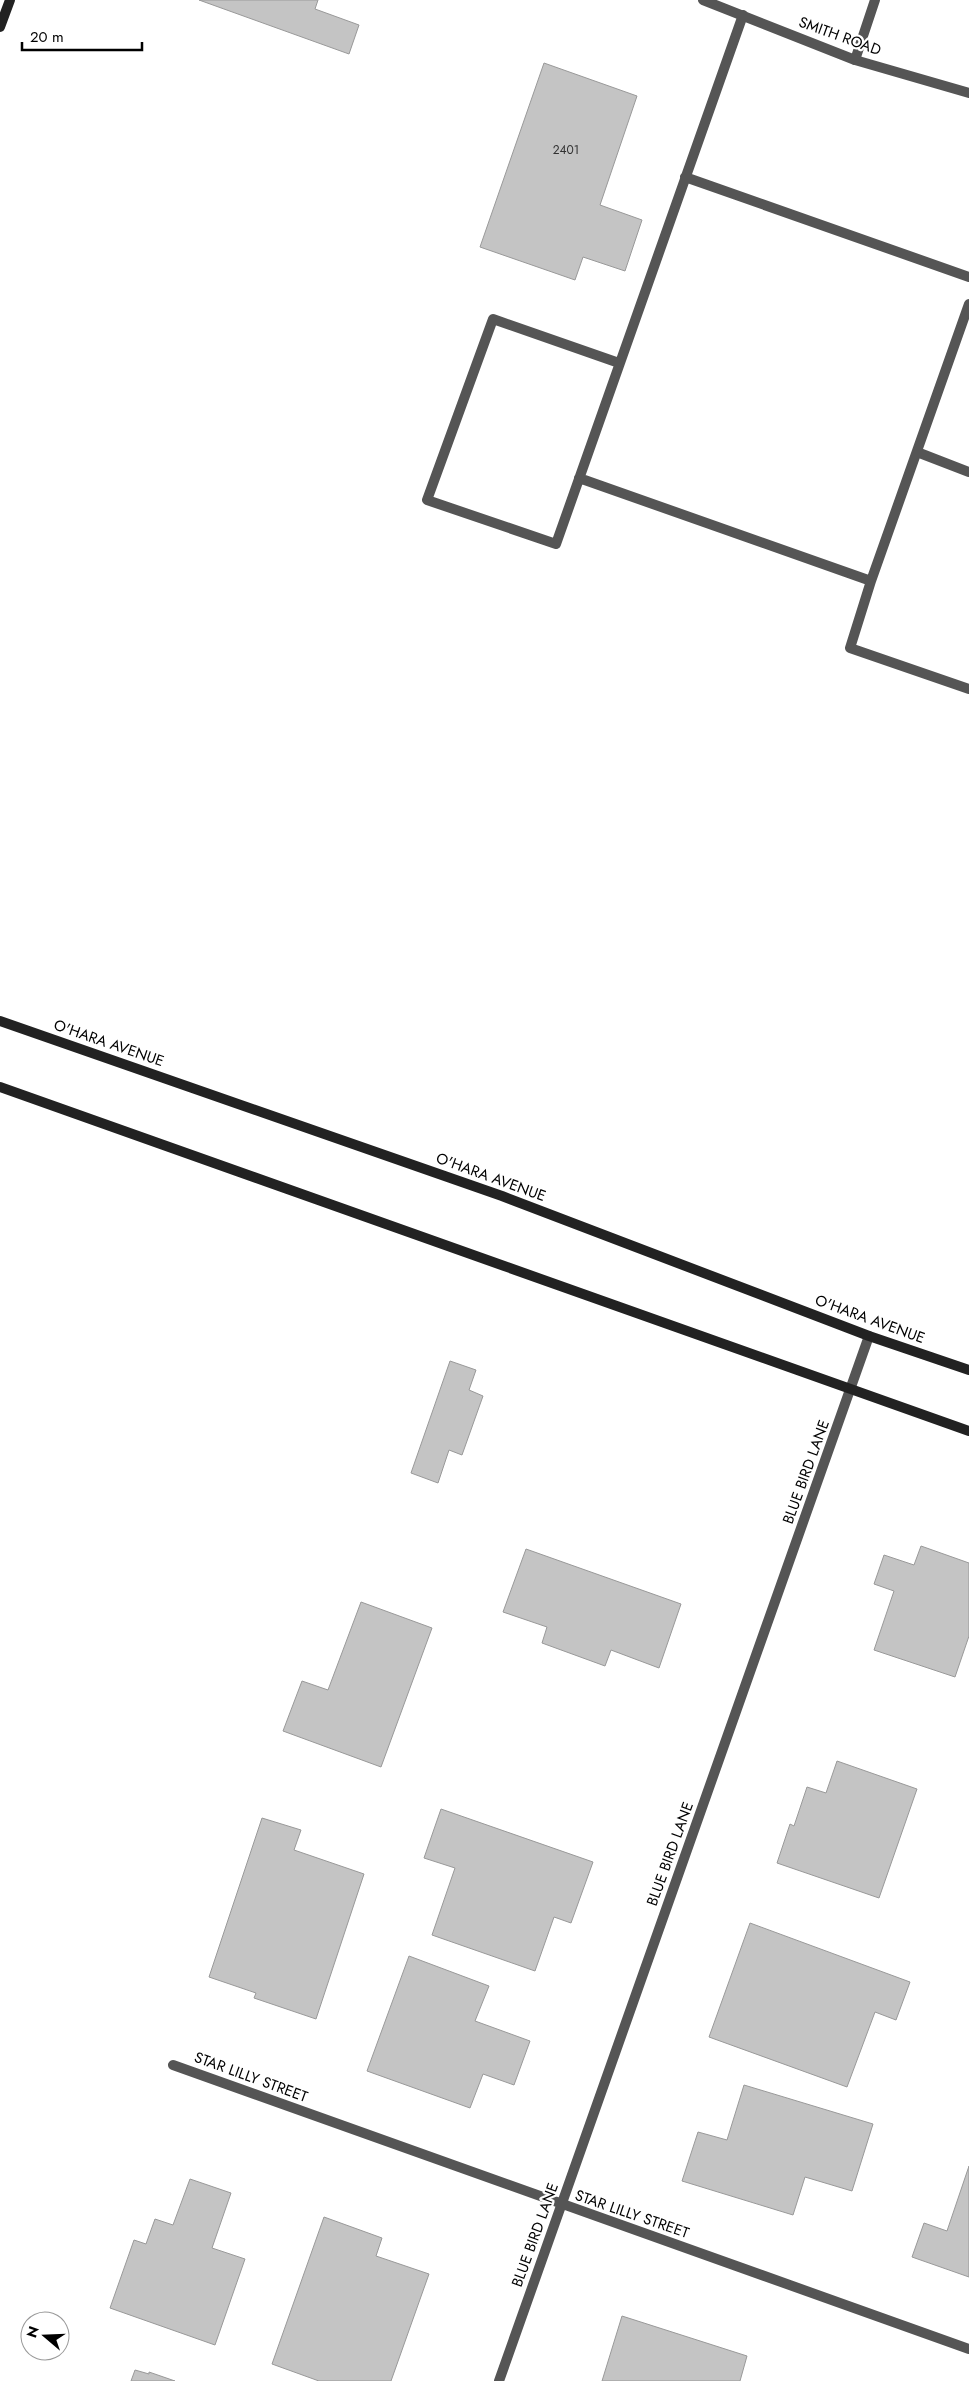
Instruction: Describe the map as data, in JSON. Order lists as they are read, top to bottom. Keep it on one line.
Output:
{"streets":{"street":["SMITH ROAD","O'HARA AVENUE","BLUE BIRD LANE","STAR LILLY STREET"]},"crossings":[["O'HARA AVENUE","BLUE BIRD LANE"],["BLUE BIRD LANE","STAR LILLY STREET"]],"house_numbers":["2401"],"scale_bar":"20 m","north":"left"}
